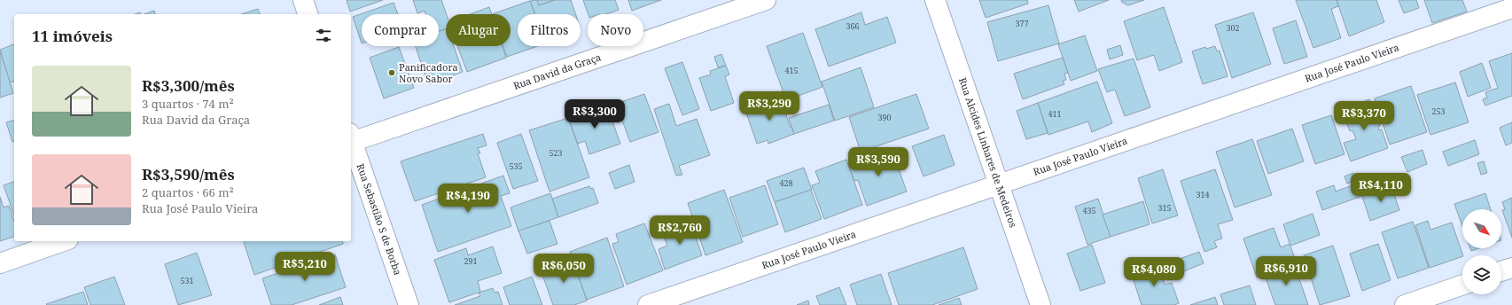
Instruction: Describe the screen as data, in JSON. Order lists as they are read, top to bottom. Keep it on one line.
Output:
{"streets":{"street":["Rua José Paulo Vieira","Rua David da Graça","Rua Alcides Linhares de Medeiros","Rua Sebastião S de Borba"]},"crossings":[["Rua José Paulo Vieira","Rua Alcides Linhares de Medeiros"]],"places":["Panificadora Novo Sabor"],"house_numbers":["377","366","302","415","253","411","390","523","535","428","314","315","435","291","531"],"north":"bottom right","page":{"chip":["Comprar","Alugar","Filtros","Novo"],"heading":"11 imóveis","list":[{"name":"R$3,300/mês","note":"3 quartos · 74 m² · Rua David da Graça"},{"name":"R$3,590/mês","note":"2 quartos · 66 m² · Rua José Paulo Vieira"}],"price":["R$3,290","R$3,300","R$3,370","R$3,590","R$4,110","R$4,190","R$2,760","R$5,210","R$6,050","R$6,910","R$4,080"]}}
